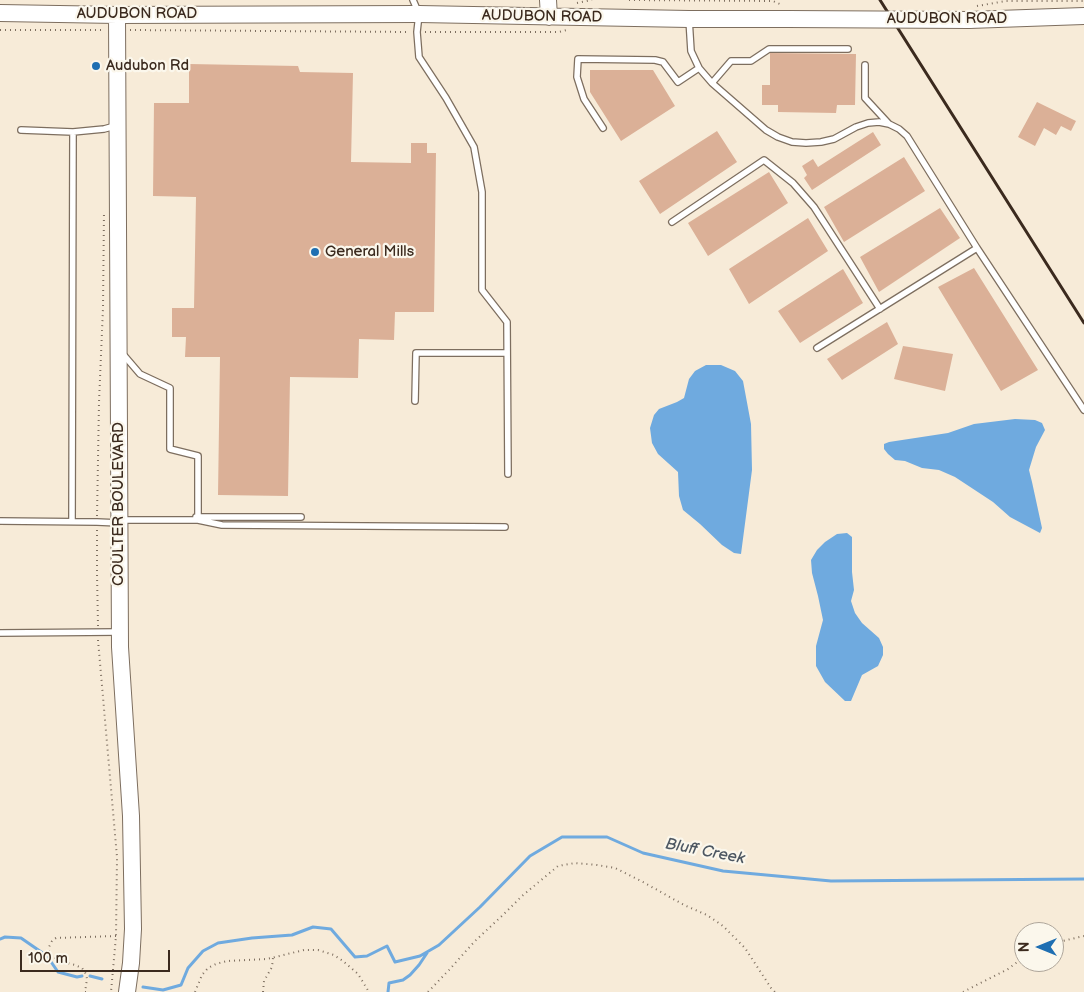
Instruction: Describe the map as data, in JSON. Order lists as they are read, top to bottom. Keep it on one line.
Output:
{"streets":{"street":["AUDUBON ROAD","COULTER BOULEVARD"]},"crossings":[["AUDUBON ROAD","COULTER BOULEVARD"]],"water":["Bluff Creek"],"places":["Audubon Rd","General Mills"],"scale_bar":"100 m","north":"left"}
